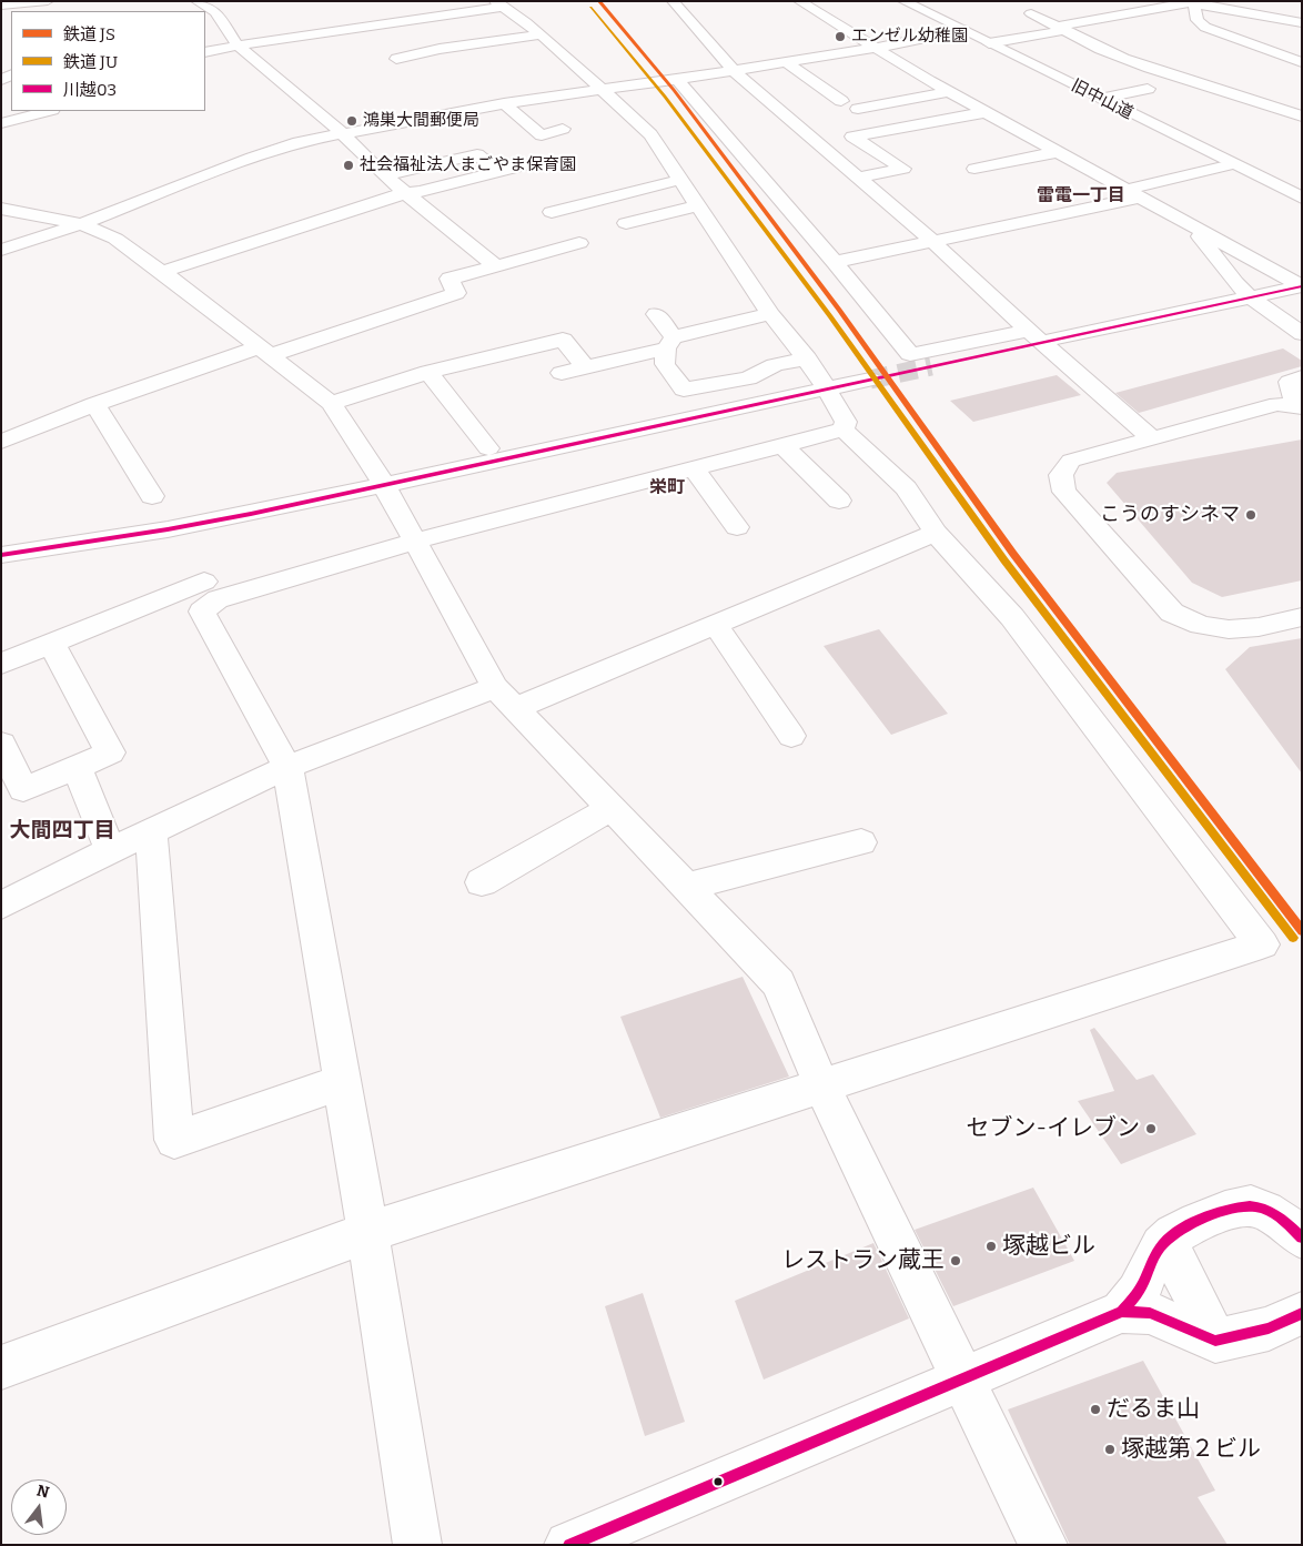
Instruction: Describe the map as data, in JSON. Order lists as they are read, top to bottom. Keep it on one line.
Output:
{"streets":{"street":["旧中山道"]},"districts":["雷電一丁目","栄町","大間四丁目"],"places":["エンゼル幼稚園","鴻巣大間郵便局","社会福祉法人まごやま保育園","こうのすシネマ","セブン-イレブン","塚越ビル","レストラン蔵王","だるま山","塚越第２ビル"],"lines":["rail line JS","rail line JU","transit line 川越03"],"legend":["鉄道 JS","鉄道 JU","川越03"],"north":"top"}
